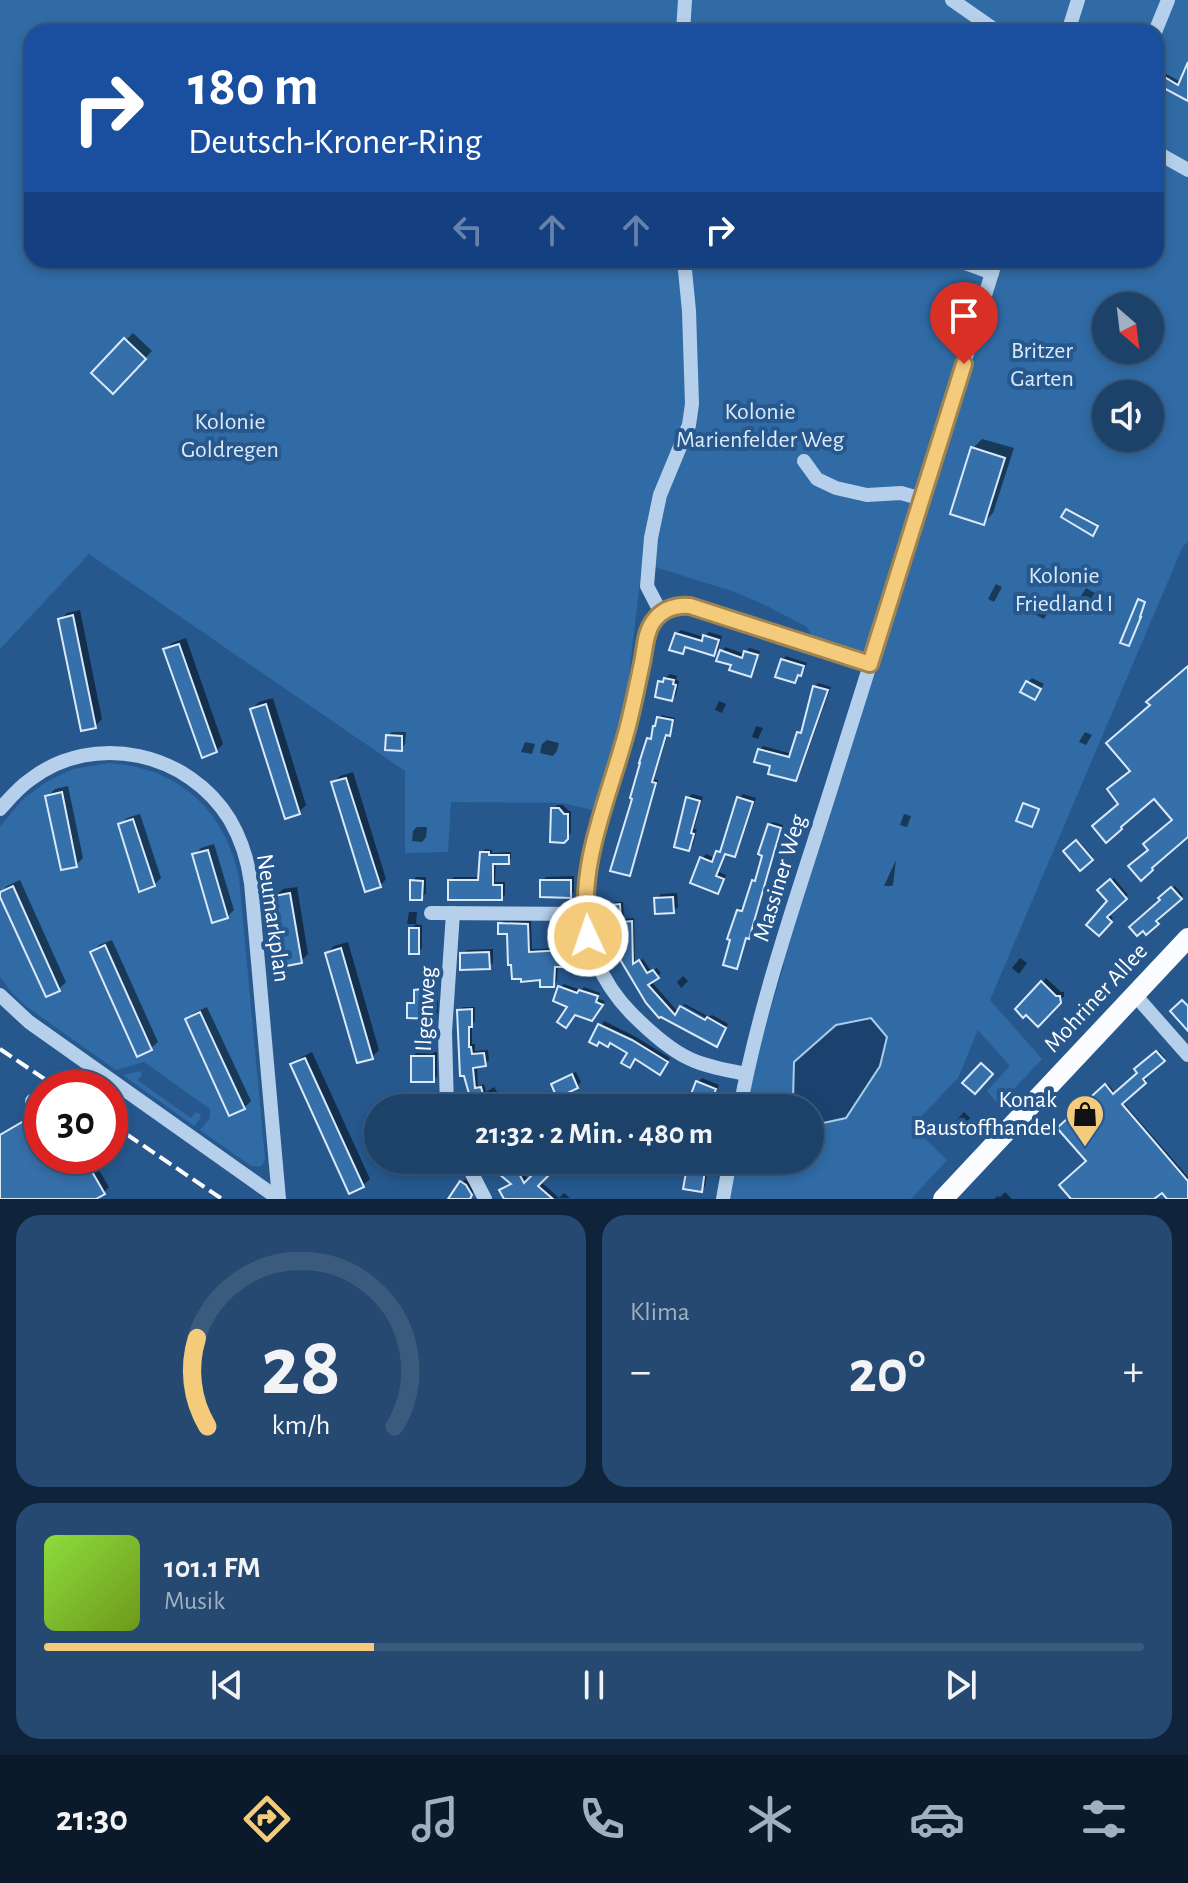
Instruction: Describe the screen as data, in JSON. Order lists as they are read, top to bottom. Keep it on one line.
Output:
{"streets":{"main road":["Mohriner Allee"],"street":["Massiner Weg","Neumarkplan","Ilgenweg"]},"parks":["Britzer Garten","Kolonie Marienfelder Weg","Kolonie Goldregen","Kolonie Friedland I"],"places":{"shop":["Konak Baustoffhandel"]},"north":"bottom right","page":{"turn":["180 m","Deutsch-Kroner-Ring"],"limit":"30","trip":"21:32 · 2 Min. · 480 m","tile":"Klima","heat":["−","20°","+"],"song":["101.1 FM","Musik"],"tabs":"21:30","gauge":["28","km/h"]}}
